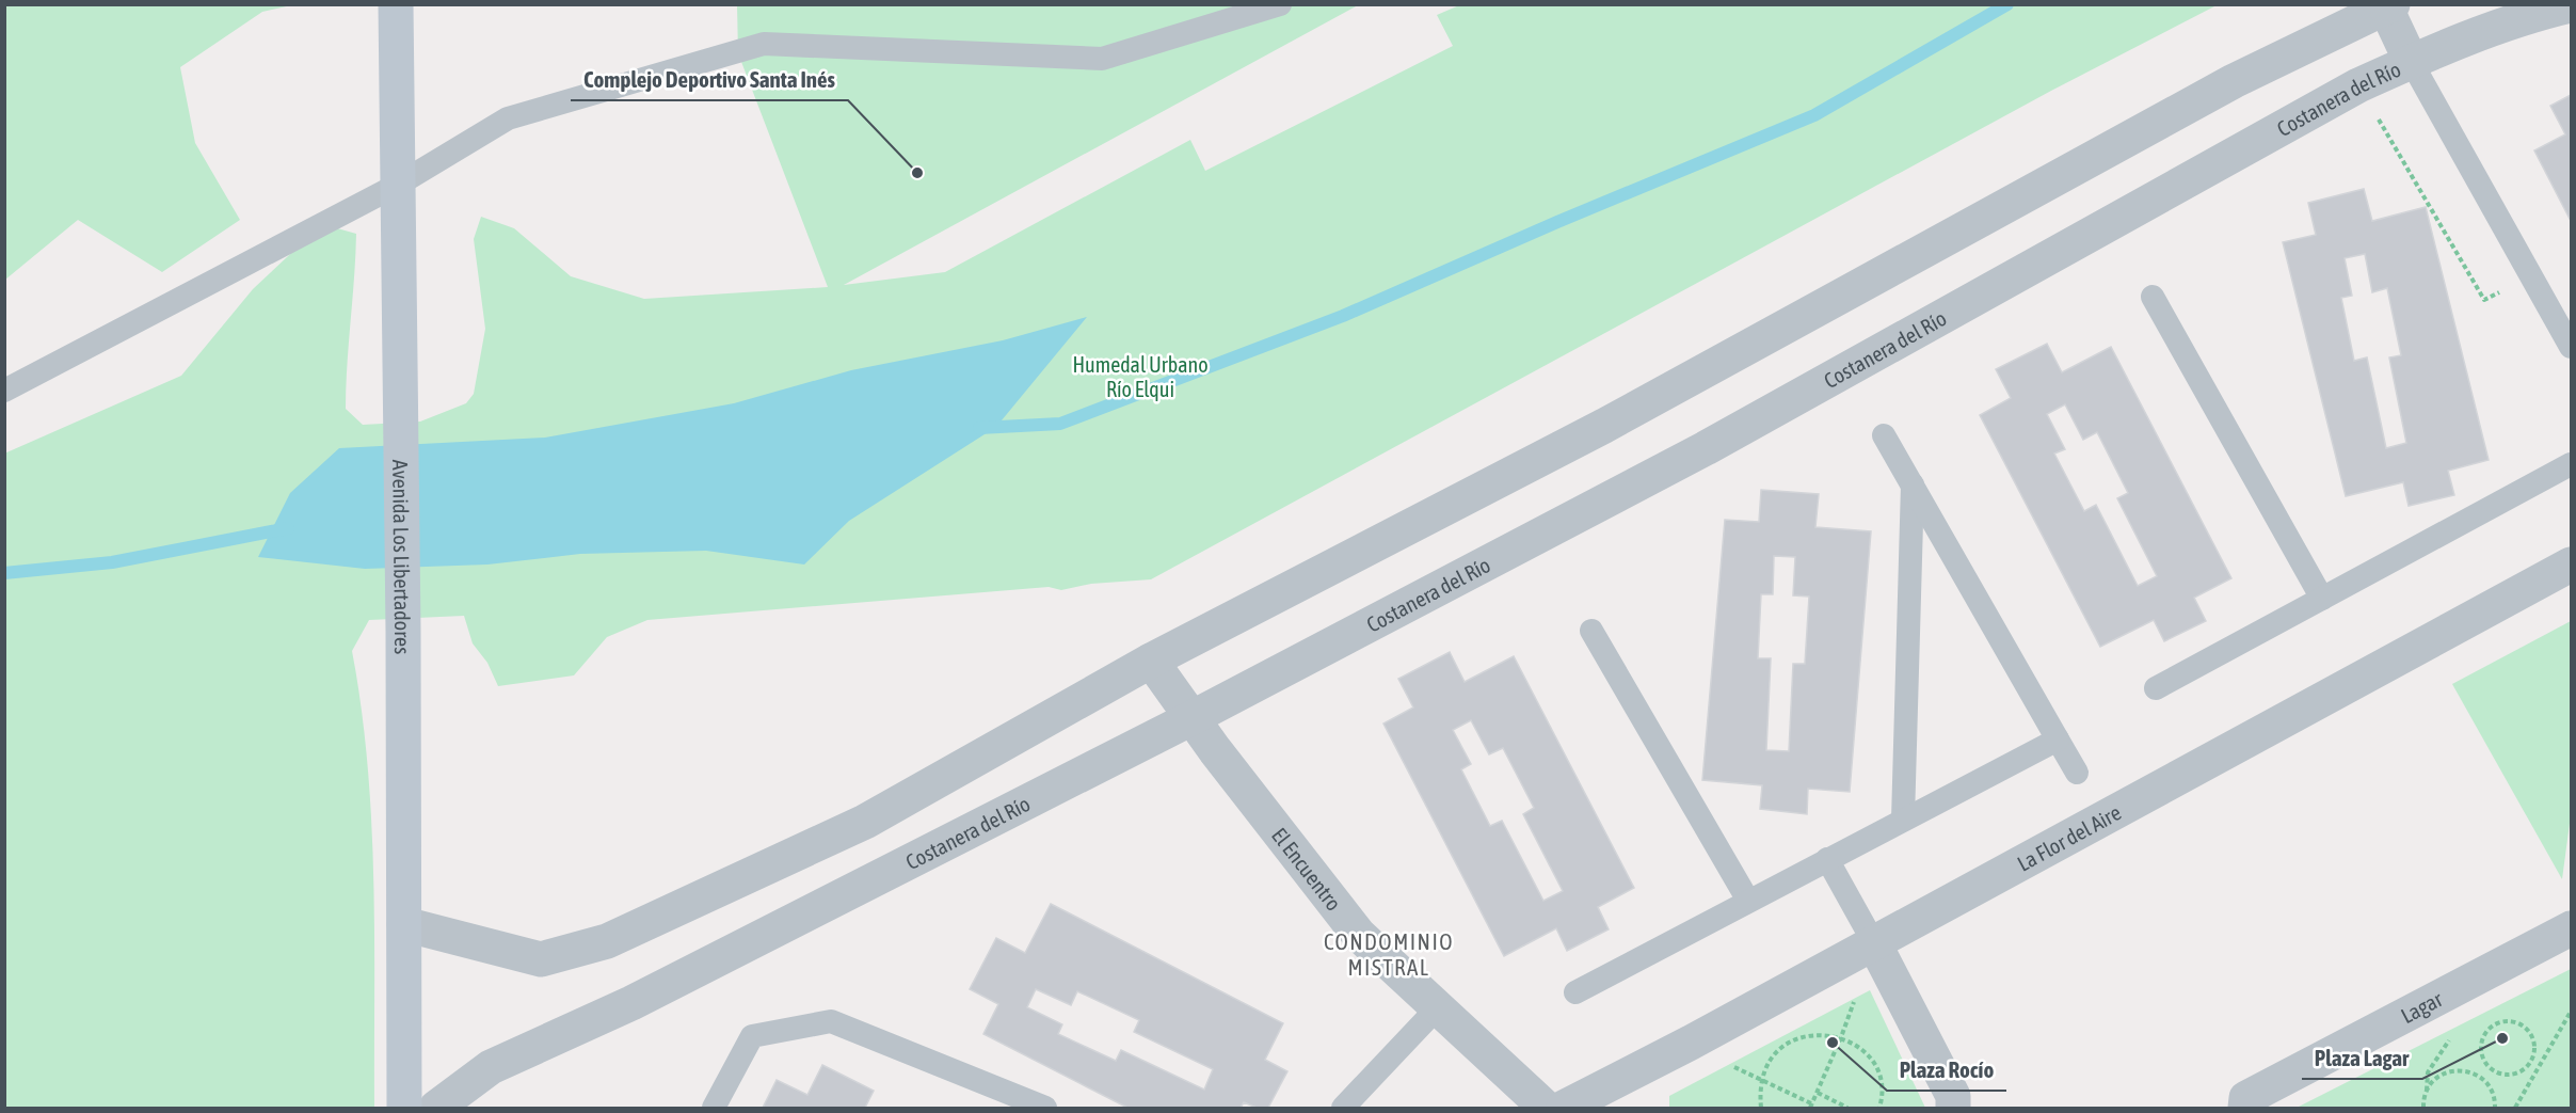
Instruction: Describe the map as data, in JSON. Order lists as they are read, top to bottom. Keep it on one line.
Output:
{"streets":{"main road":["Avenida Los Libertadores"],"street":["Costanera del Río","La Flor del Aire","El Encuentro","Lagar"]},"crossings":[["Costanera del Río","Avenida Los Libertadores"],["Costanera del Río","El Encuentro"]],"districts":["CONDOMINIO MISTRAL"],"parks":["Humedal Urbano Río Elqui"],"places":["Complejo Deportivo Santa Inés","Plaza Lagar","Plaza Rocío"]}
